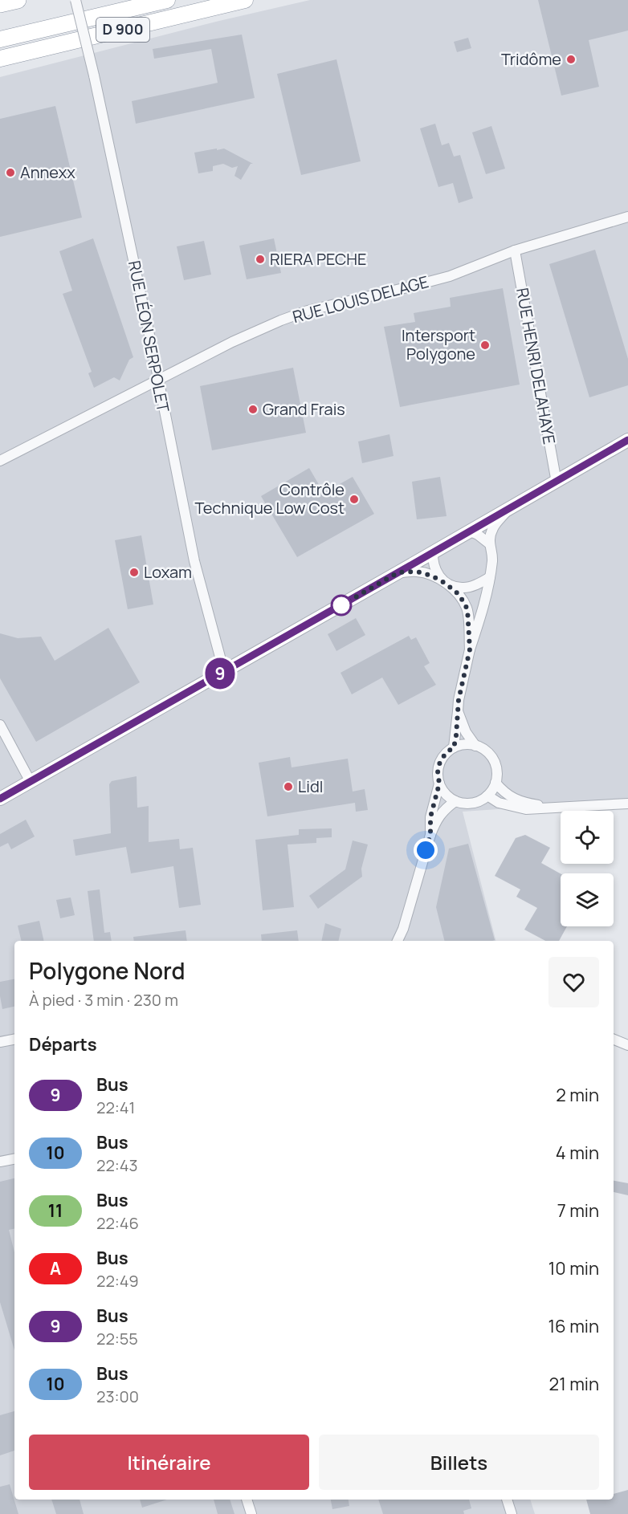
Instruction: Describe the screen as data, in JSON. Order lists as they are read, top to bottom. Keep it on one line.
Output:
{"streets":{"highway":["D 900"],"street":["RUE LOUIS DELAGE","RUE LÉON SERPOLET","RUE HENRI DELAHAYE"]},"crossings":[["RUE LOUIS DELAGE","RUE LÉON SERPOLET"],["RUE LOUIS DELAGE","RUE HENRI DELAHAYE"]],"places":["Tridôme","Annexx","RIERA PECHE","Intersport Polygone","Grand Frais","Contrôle Technique Low Cost","Loxam","Lidl"],"lines":["bus line 9"],"page":{"on_map":"9","heading":[["Polygone Nord","À pied · 3 min · 230 m"],"Départs"],"list":[{"mark":"9","name":"Bus","note":"22:41","value":"2 min"},{"mark":"10","name":"Bus","note":"22:43","value":"4 min"},{"mark":"11","name":"Bus","note":"22:46","value":"7 min"},{"mark":"A","name":"Bus","note":"22:49","value":"10 min"},{"mark":"9","name":"Bus","note":"22:55","value":"16 min"},{"mark":"10","name":"Bus","note":"23:00","value":"21 min"}],"buttons":["Itinéraire","Billets"]}}
